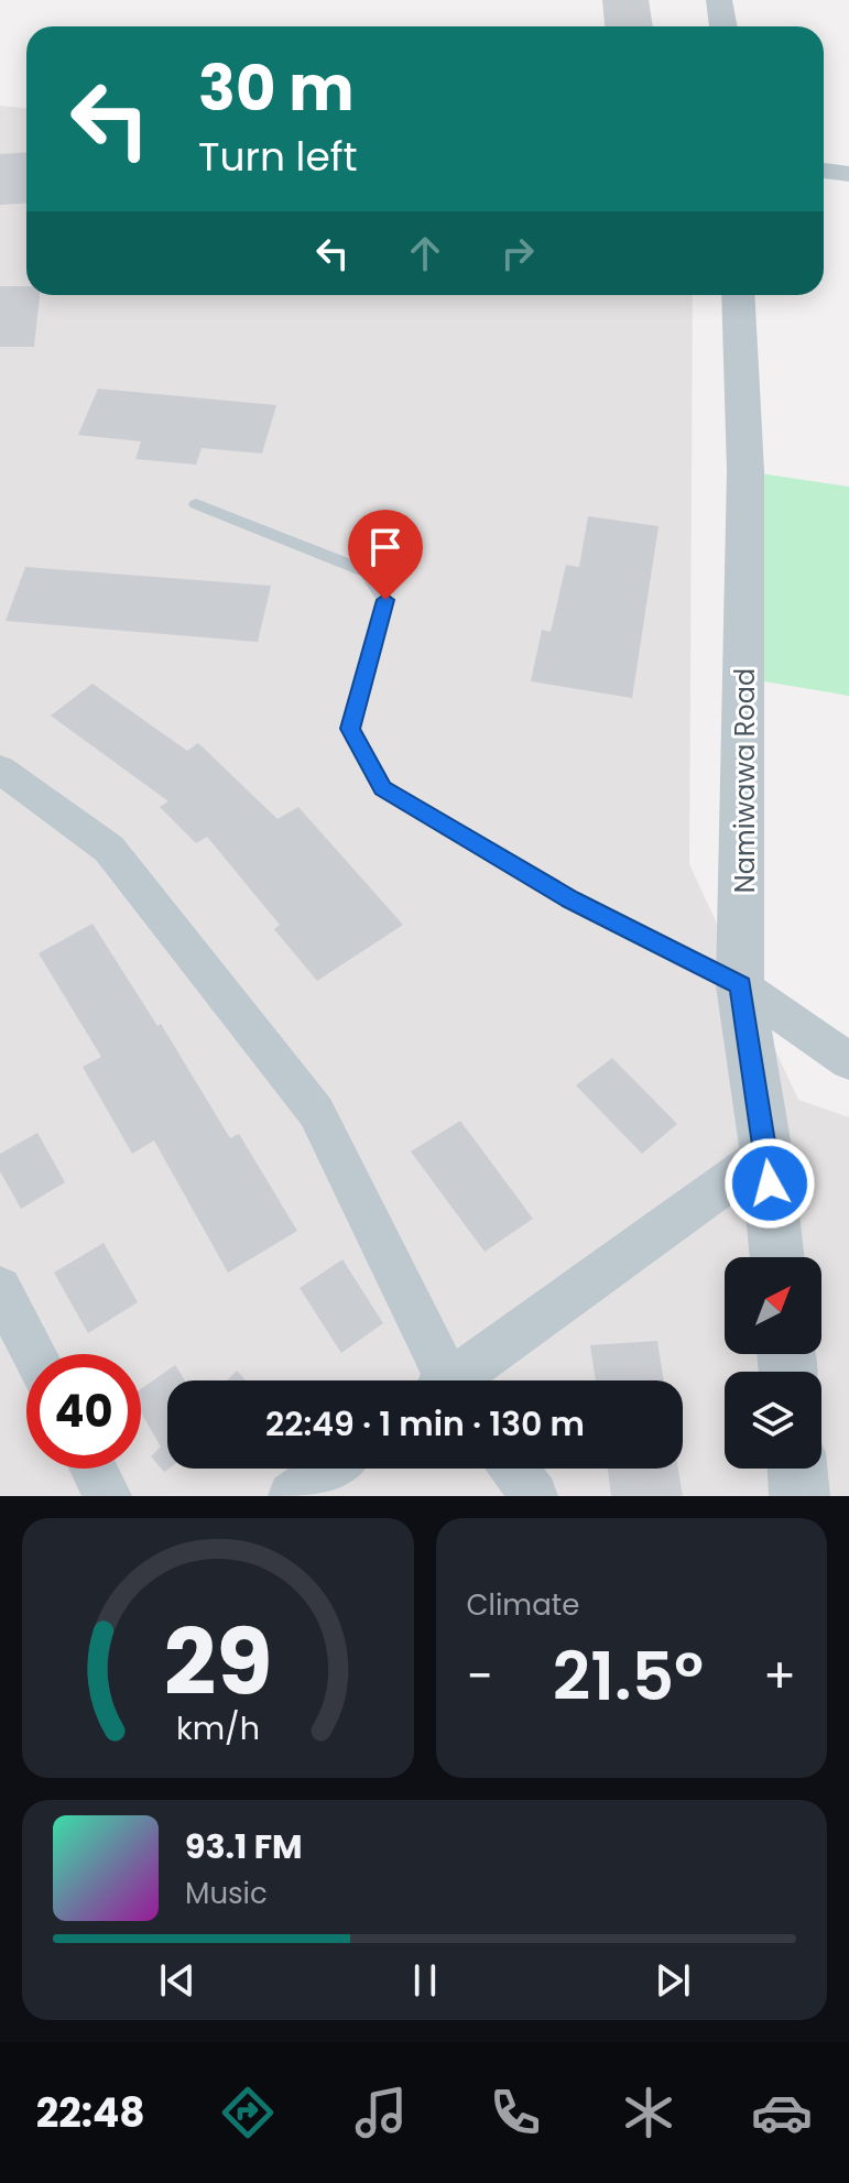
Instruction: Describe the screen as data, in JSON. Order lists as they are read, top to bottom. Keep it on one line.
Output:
{"streets":{"street":["Namiwawa Road"]},"north":"top right","page":{"turn":["30 m","Turn left"],"limit":"40","trip":"22:49 · 1 min · 130 m","tile":"Climate","heat":["−","21.5°","+"],"song":["93.1 FM","Music"],"tabs":"22:48","gauge":["29","km/h"]}}
